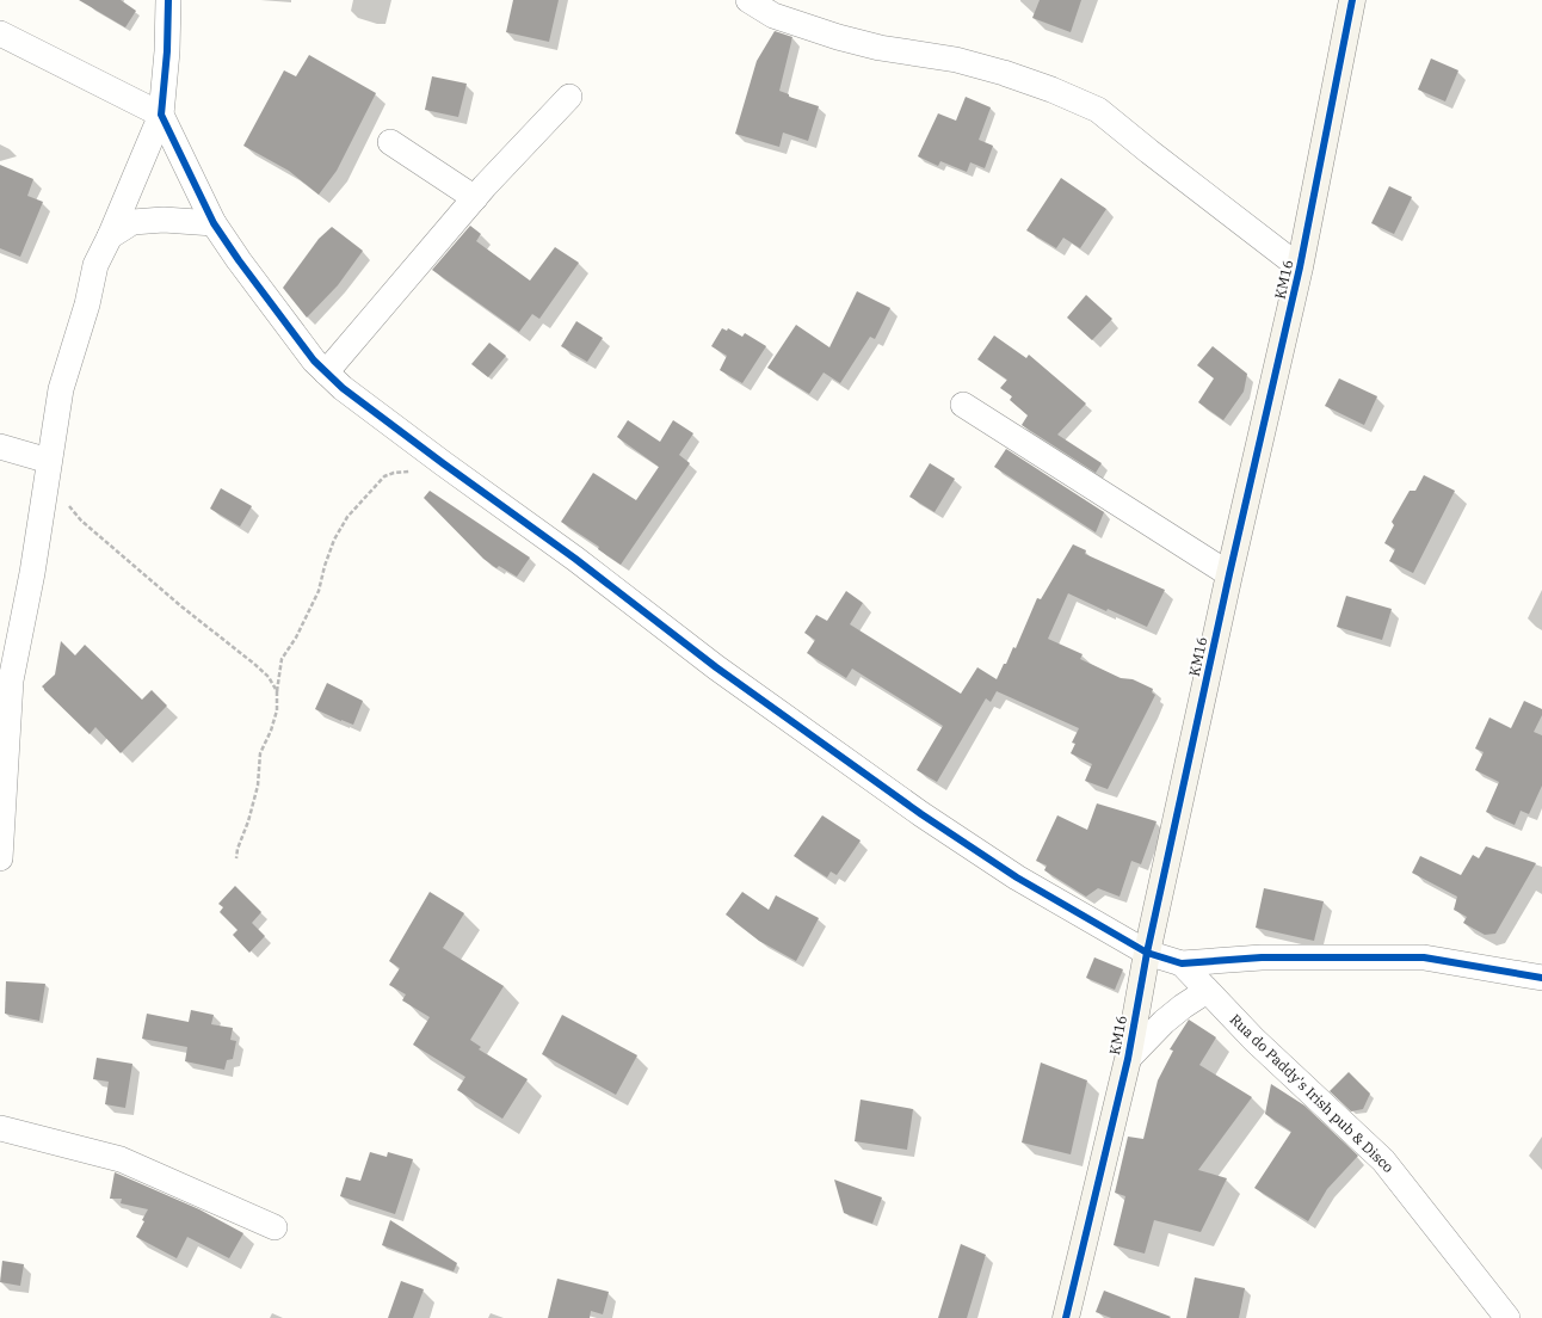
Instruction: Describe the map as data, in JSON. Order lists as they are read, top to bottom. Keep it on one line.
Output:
{"streets":{"street":["KM16","Rua do Paddy's Irish pub & Disco"]}}
